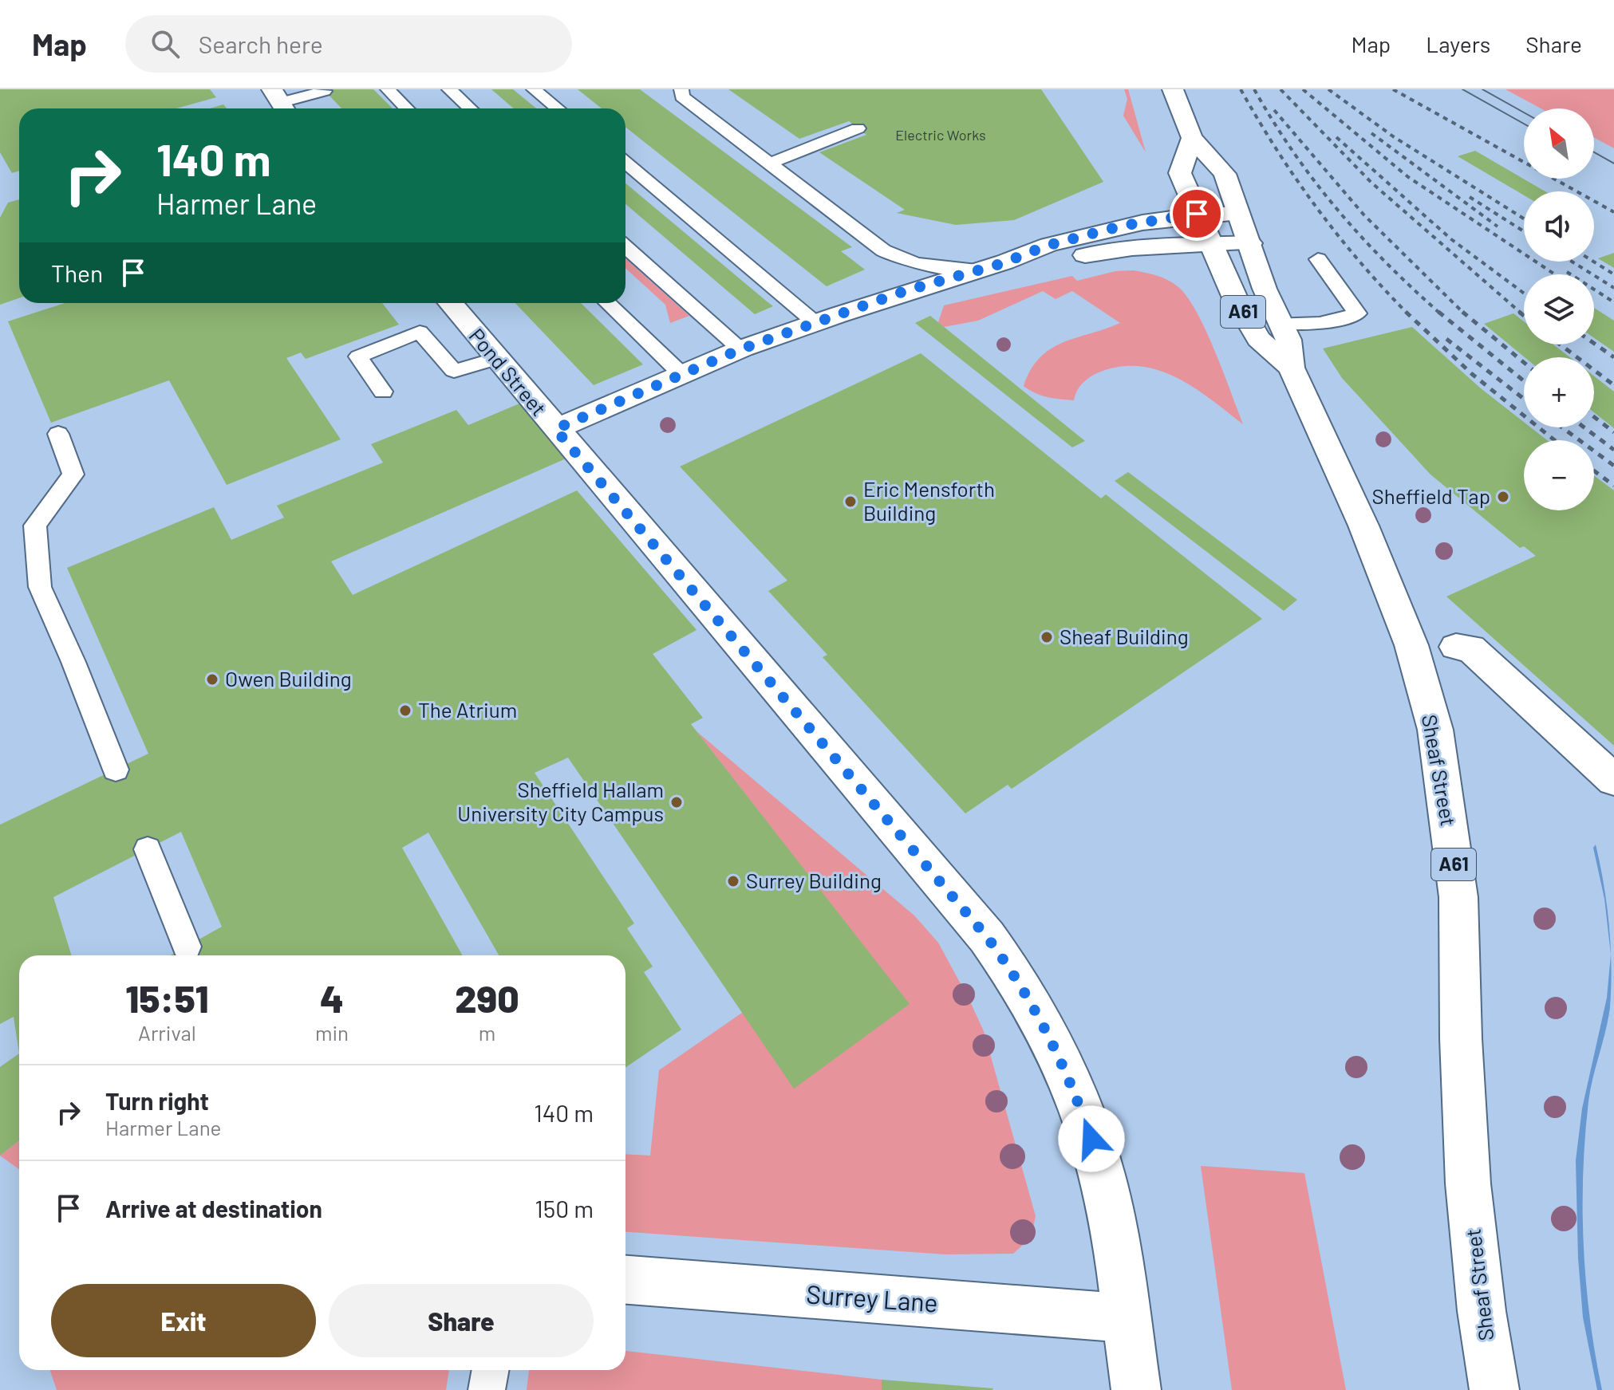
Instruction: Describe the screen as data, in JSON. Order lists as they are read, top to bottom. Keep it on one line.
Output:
{"streets":{"main road":["A61","Pond Street","Sheaf Street","Surrey Lane"]},"crossings":[["Pond Street","Surrey Lane"]],"places":["Sheffield Tap","Eric Mensforth Building","Sheaf Building","Owen Building","The Atrium","Sheffield Hallam University City Campus","Surrey Building"],"house_numbers":["Electric Works"],"north":"top left","page":{"header":"Map","search":"Search here","nav":["Map","Layers","Share"],"map_buttons":["+","−"],"turn":["140 m","Harmer Lane"],"then":"Then","eta":["15:51","Arrival","4","min","290","m"],"list":[{"name":"Turn right","note":"Harmer Lane","value":"140 m"},{"name":"Arrive at destination","value":"150 m"}],"buttons":["Exit","Share"]}}
